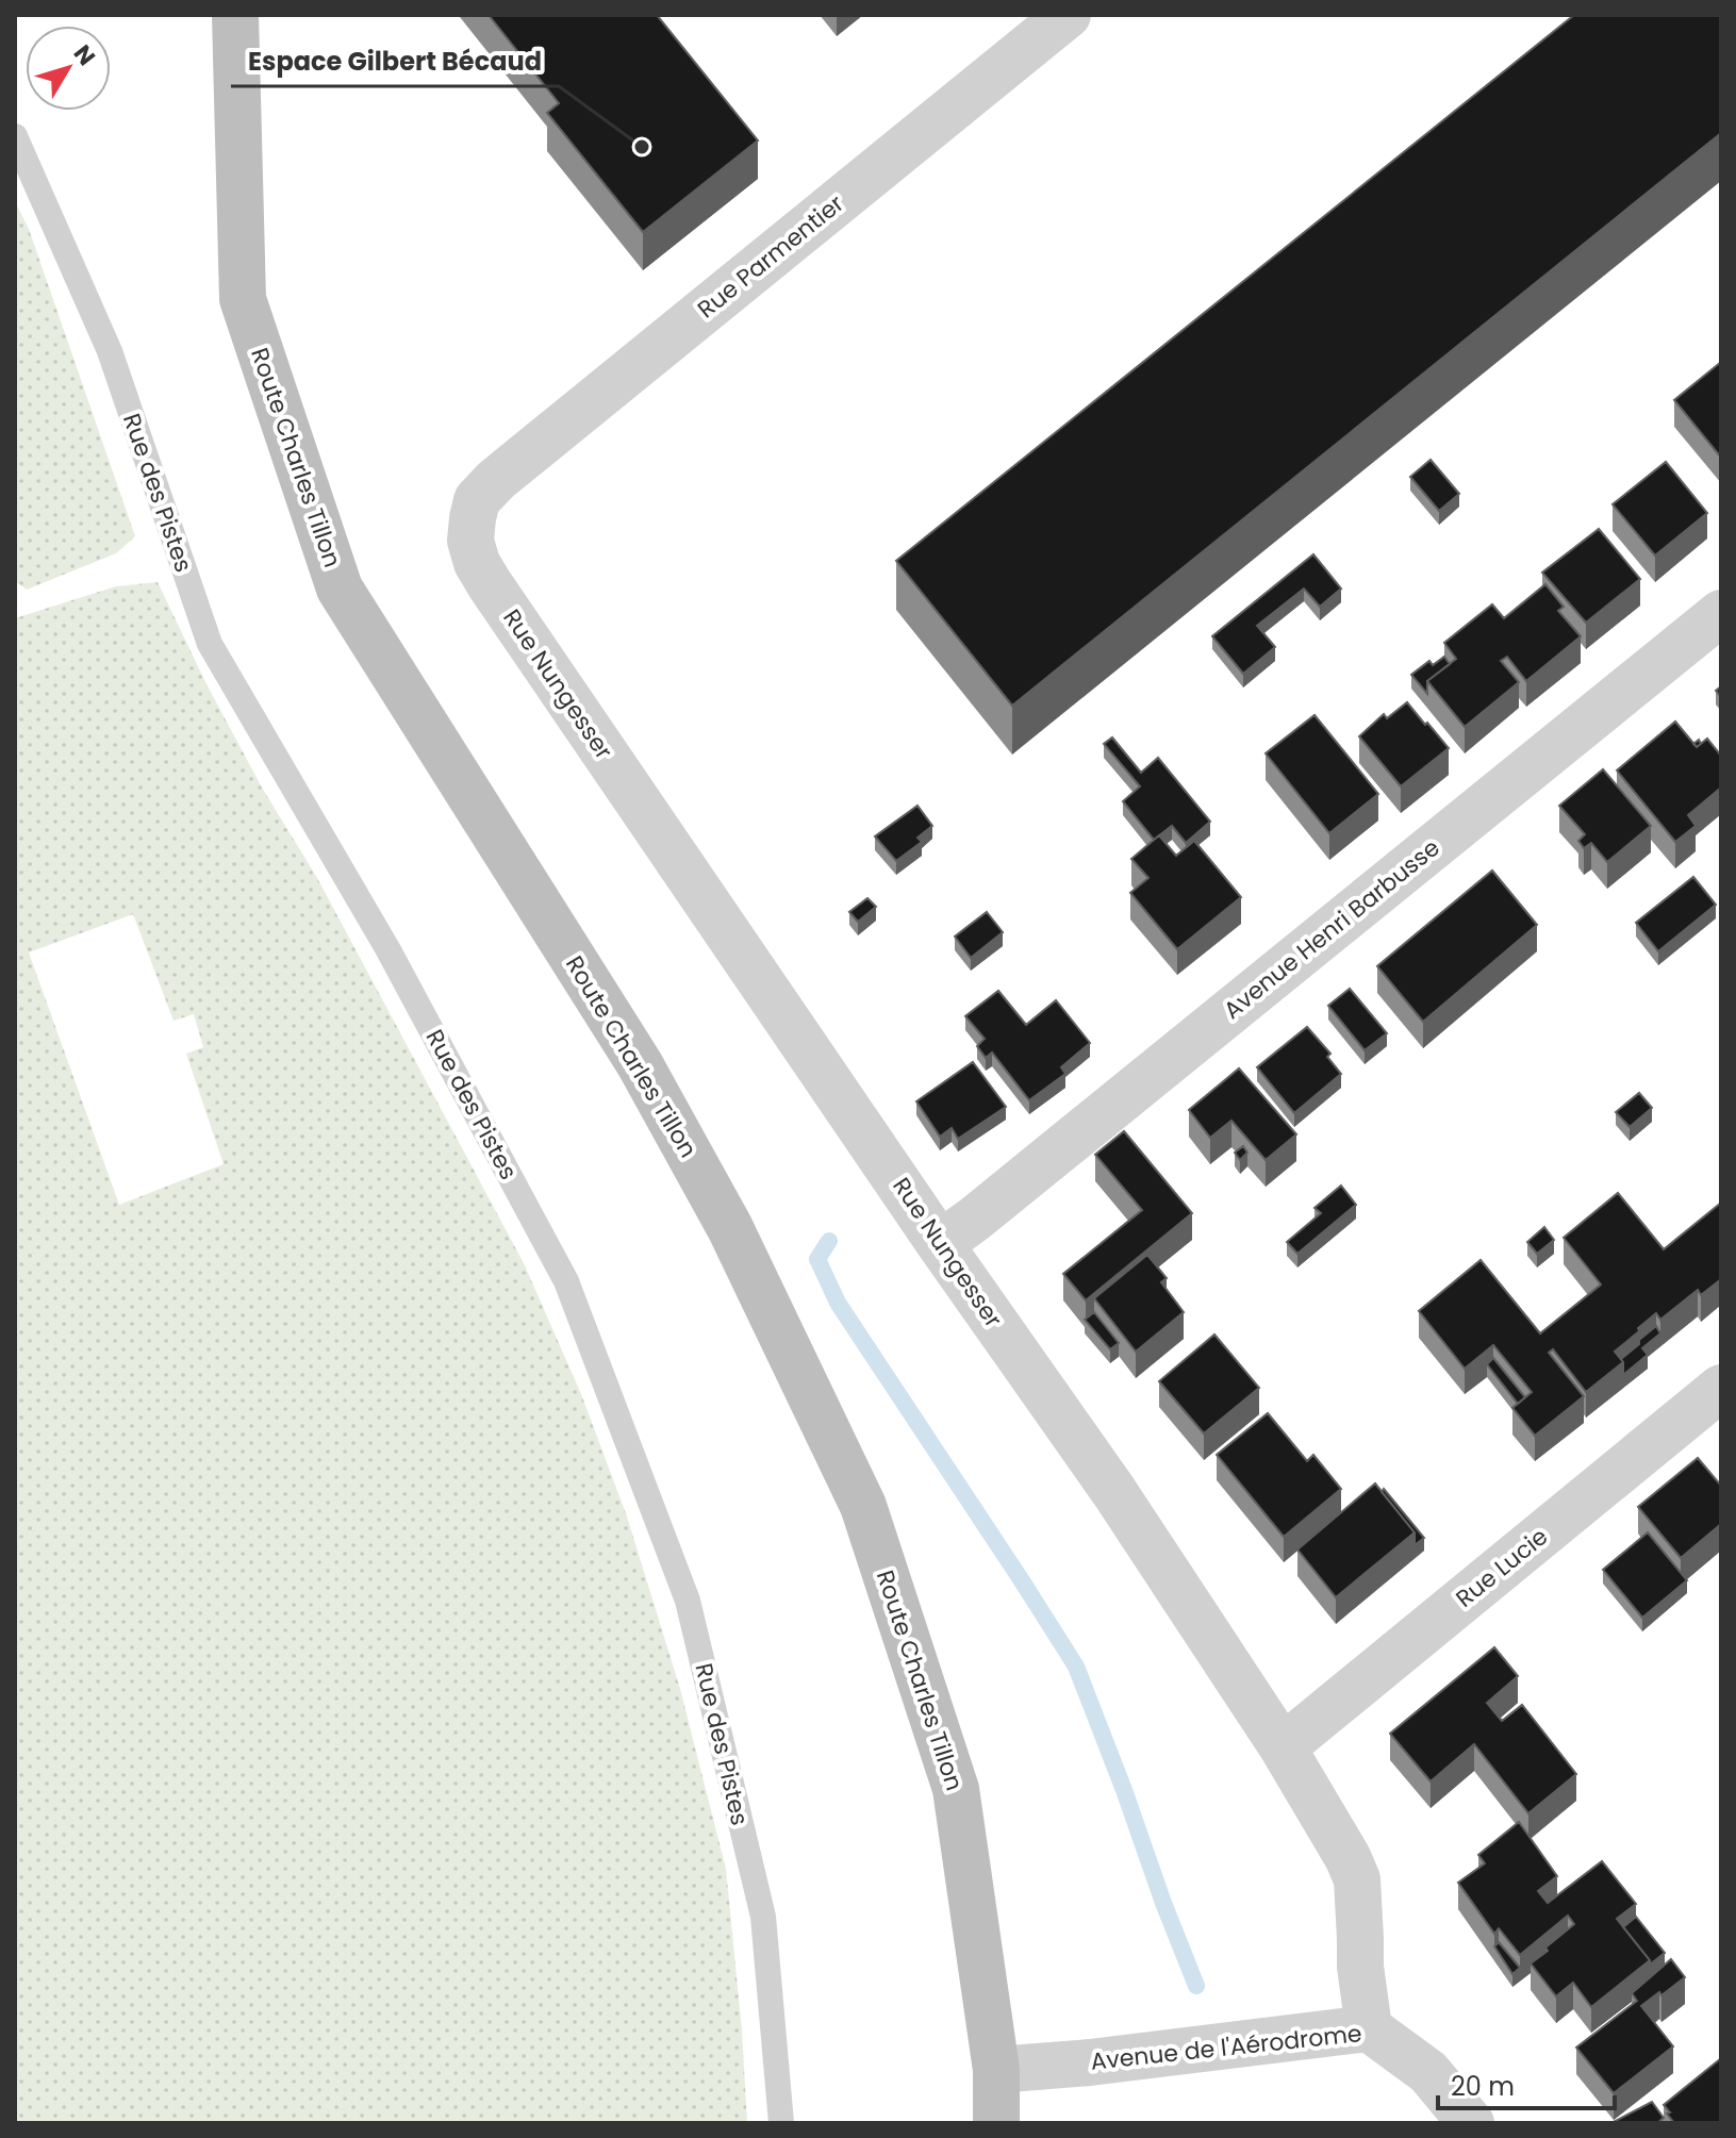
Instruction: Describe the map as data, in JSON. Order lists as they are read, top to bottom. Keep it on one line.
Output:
{"streets":{"main road":["Route Charles Tillon"],"street":["Rue Parmentier","Rue Nungesser","Avenue Henri Barbusse","Rue Lucie","Avenue de l'Aérodrome"],"lane":["Rue des Pistes"]},"crossings":[["Rue Parmentier","Rue Nungesser"],["Route Charles Tillon","Avenue de l'Aérodrome"],["Rue Nungesser","Avenue Henri Barbusse"],["Rue Nungesser","Rue Lucie"],["Rue Nungesser","Avenue de l'Aérodrome"]],"places":["Espace Gilbert Bécaud"],"scale_bar":"20 m","north":"top right"}
